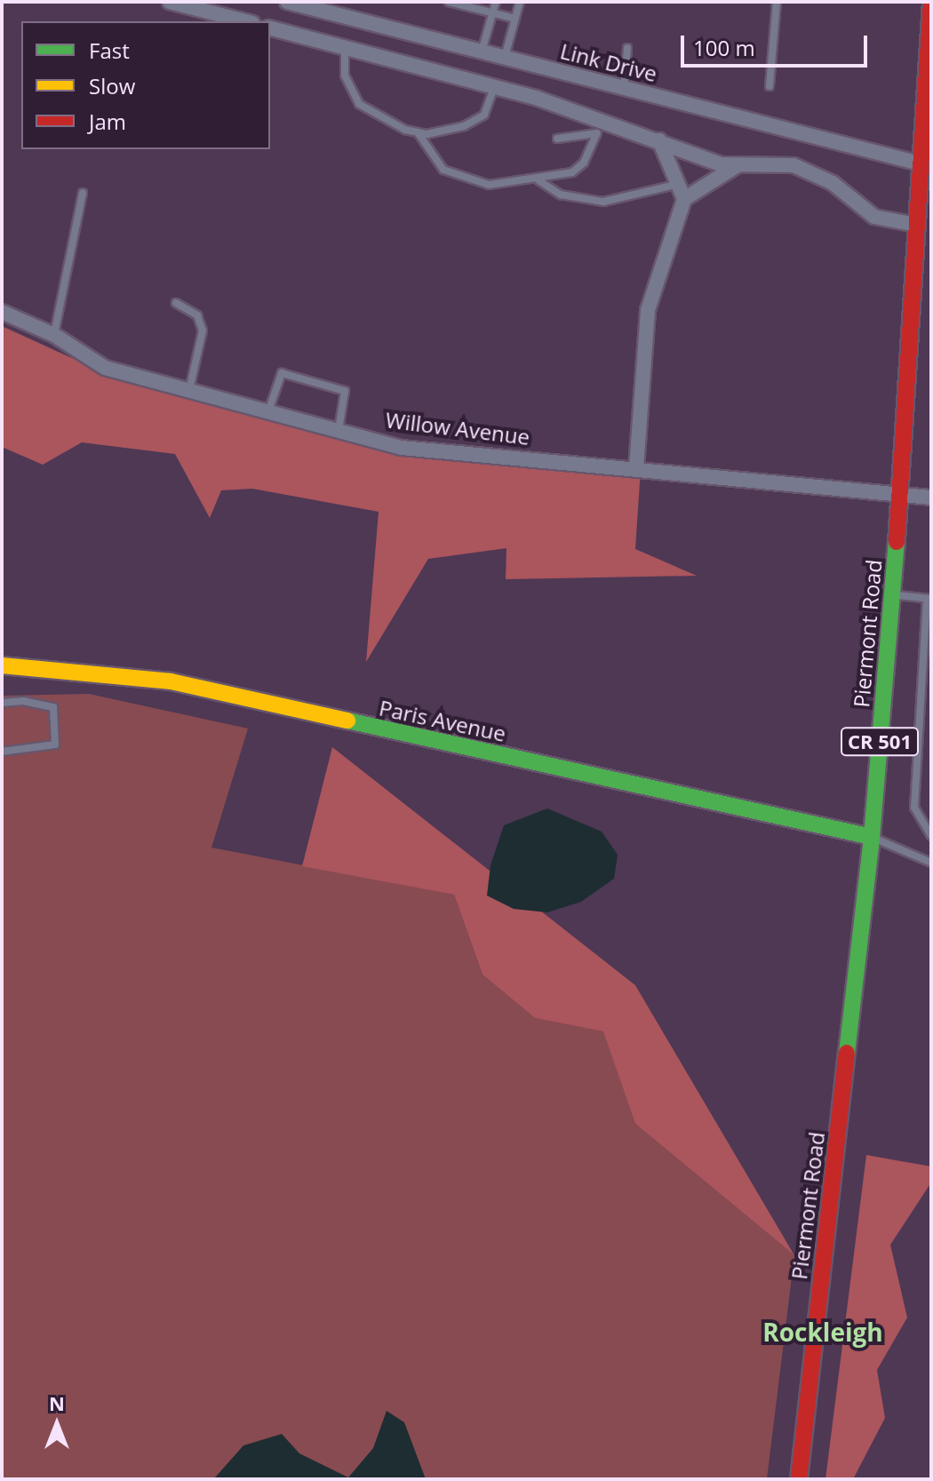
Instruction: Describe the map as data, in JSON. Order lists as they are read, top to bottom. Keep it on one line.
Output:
{"streets":{"main road":["Piermont Road","Paris Avenue","CR 501"],"street":["Link Drive","Willow Avenue"]},"crossings":[["Link Drive","Piermont Road"],["Willow Avenue","Piermont Road"],["Piermont Road","Paris Avenue"]],"districts":["Rockleigh"],"legend":["Fast","Slow","Jam"],"scale_bar":"100 m","north":"top"}
